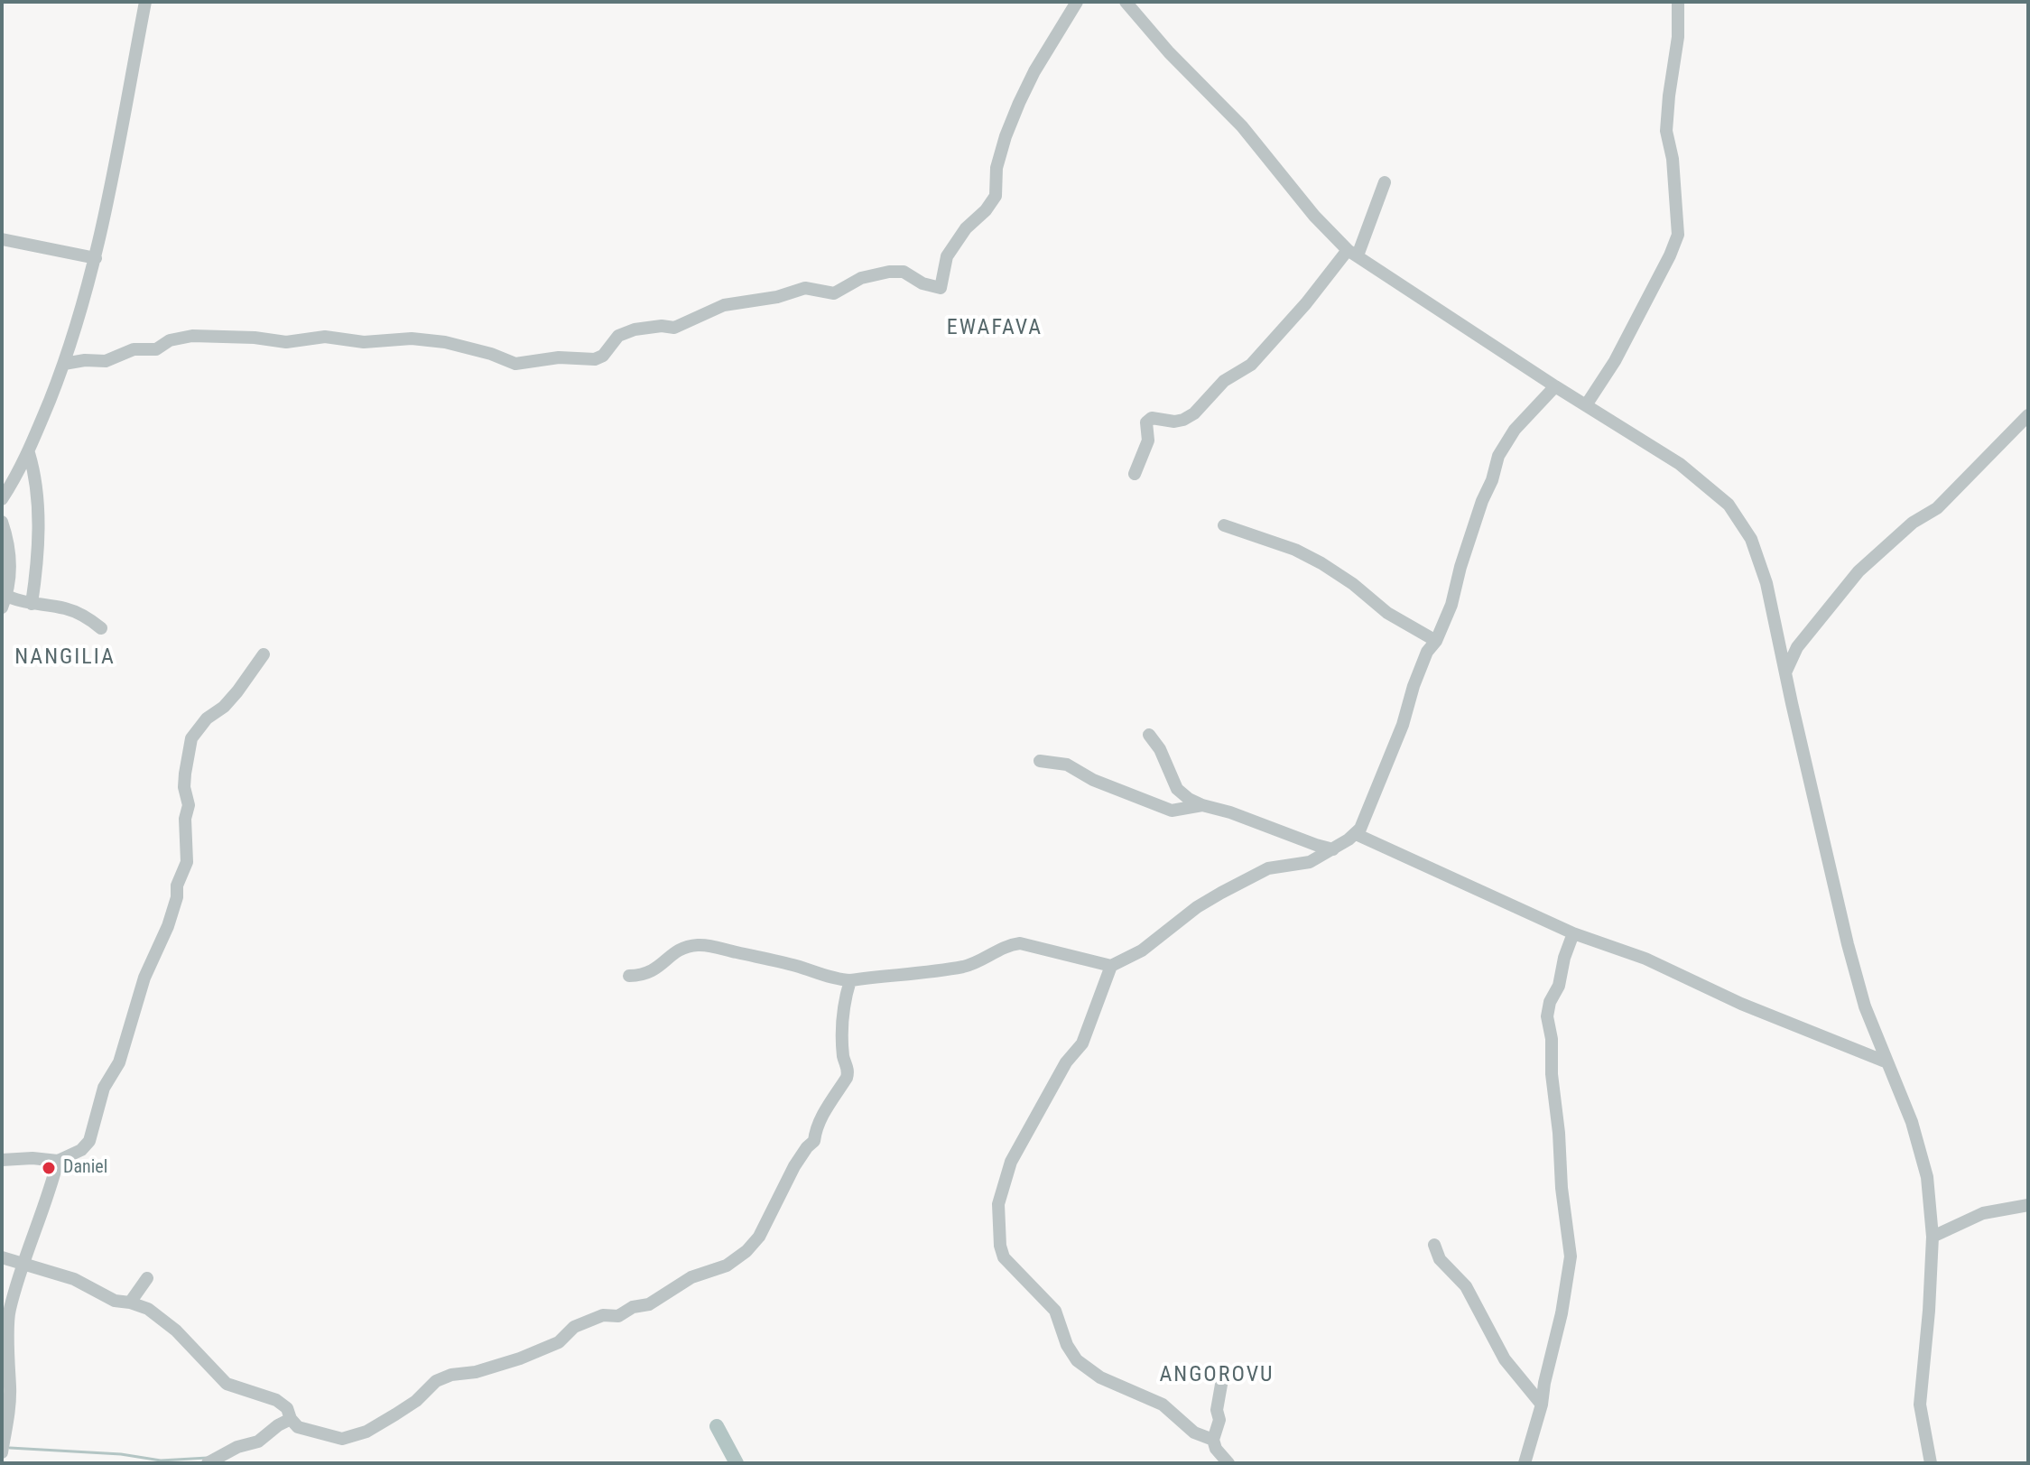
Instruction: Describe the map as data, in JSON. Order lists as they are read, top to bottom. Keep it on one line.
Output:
{"districts":["EWAFAVA","NANGILIA","ANGOROVU"],"places":["Daniel"]}
